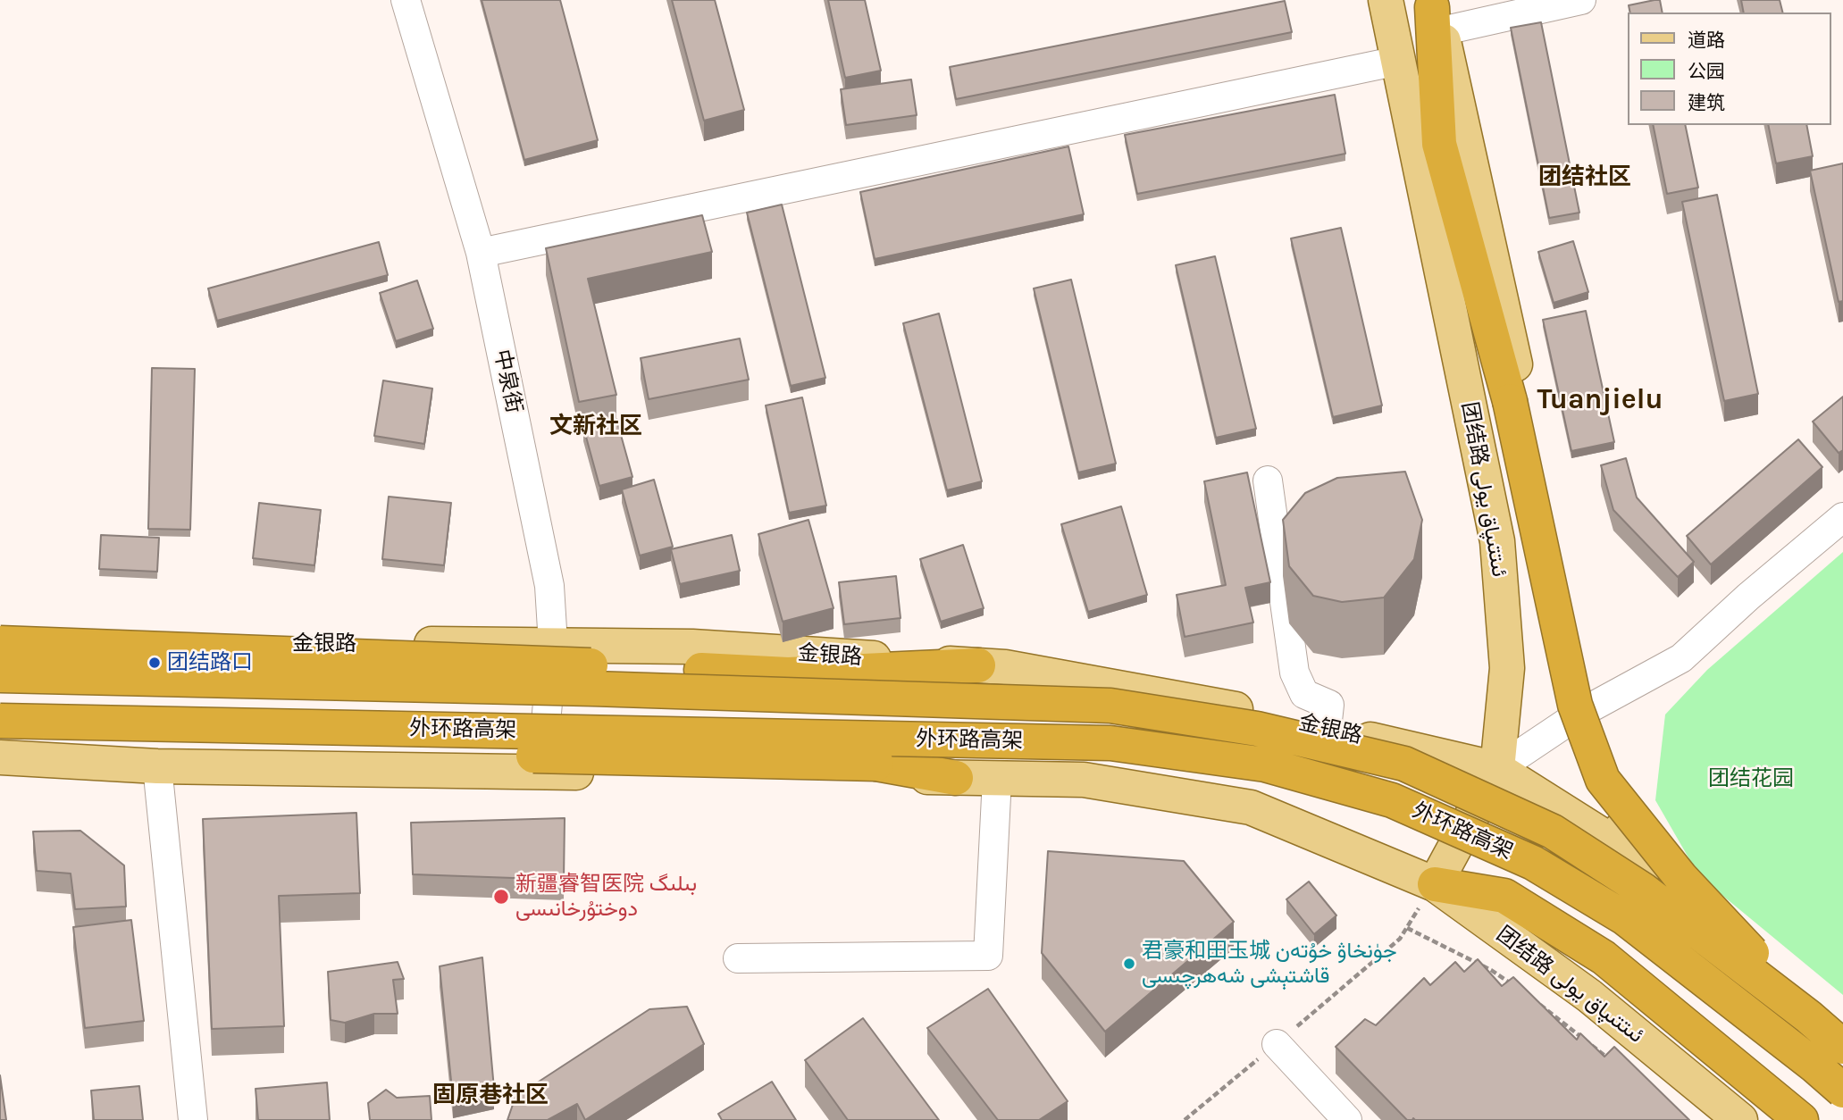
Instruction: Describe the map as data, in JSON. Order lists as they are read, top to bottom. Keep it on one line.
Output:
{"streets":{"highway":["外环路高架"],"main road":["团结路 ئىتتىپاق يولى","金银路"],"street":["中泉街"]},"crossings":[["中泉街","金银路"],["团结路 ئىتتىپاق يولى","金银路"]],"districts":["团结社区","Tuanjielu","文新社区","固原巷社区"],"parks":["团结花园"],"places":["团结路口","新疆睿智医院 بىلىگ دوختۇرخانىسى","君豪和田玉城 جۈنخاۋ خۇتەن قاشتېشى شەھرچىسى"],"legend":["道路","公园","建筑"]}
